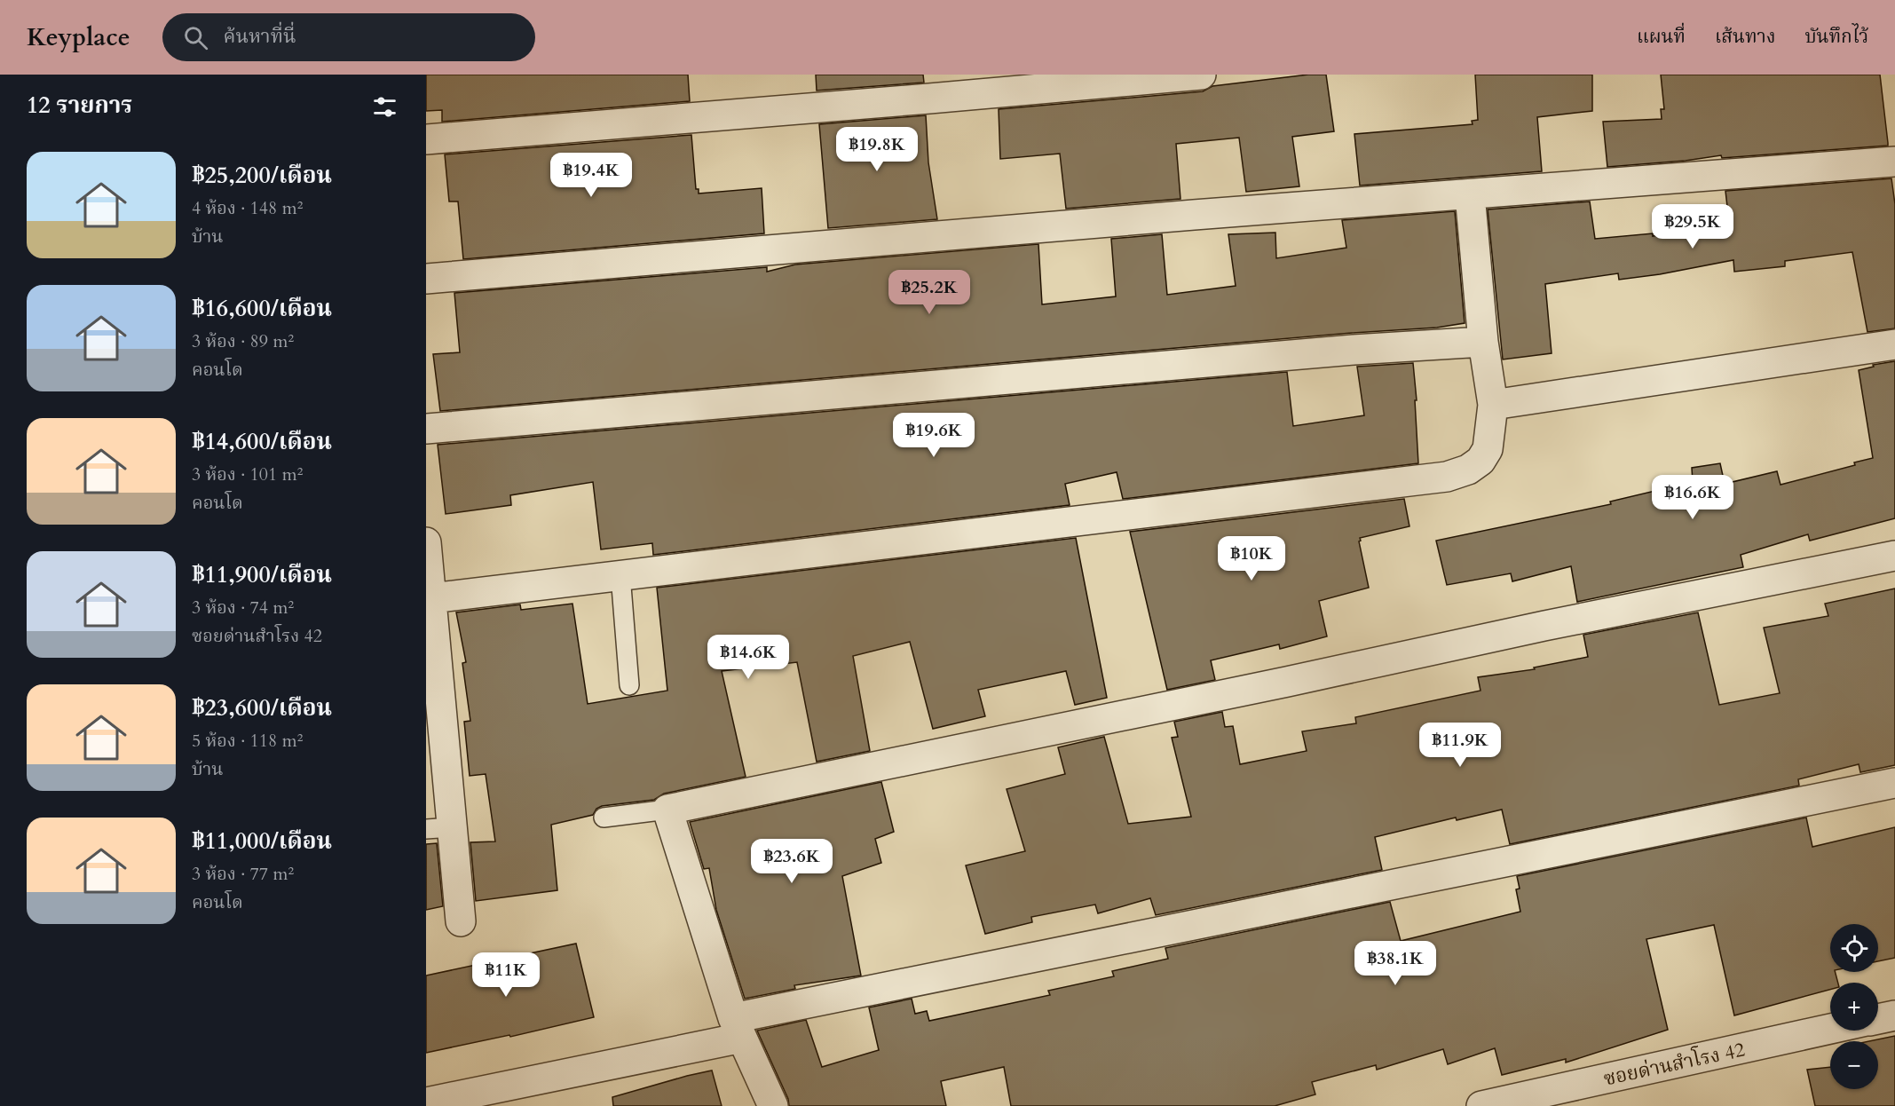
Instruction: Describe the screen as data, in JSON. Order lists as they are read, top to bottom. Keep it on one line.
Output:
{"streets":{"street":["ซอยด่านสำโรง 42"]},"page":{"header":"Keyplace","search":"ค้นหาที่นี่","nav":["แผนที่","เส้นทาง","บันทึกไว้"],"heading":"12 รายการ","price":["฿19.8K","฿19.4K","฿29.5K","฿25.2K","฿19.6K","฿16.6K","฿10K","฿14.6K","฿11.9K","฿23.6K","฿38.1K","฿11K"],"list":[{"name":"฿25,200/เดือน","note":"4 ห้อง · 148 m² · บ้าน"},{"name":"฿16,600/เดือน","note":"3 ห้อง · 89 m² · คอนโด"},{"name":"฿14,600/เดือน","note":"3 ห้อง · 101 m² · คอนโด"},{"name":"฿11,900/เดือน","note":"3 ห้อง · 74 m² · ซอยด่านสำโรง 42"},{"name":"฿23,600/เดือน","note":"5 ห้อง · 118 m² · บ้าน"},{"name":"฿11,000/เดือน","note":"3 ห้อง · 77 m² · คอนโด"}],"map_buttons":["+","−"]}}
